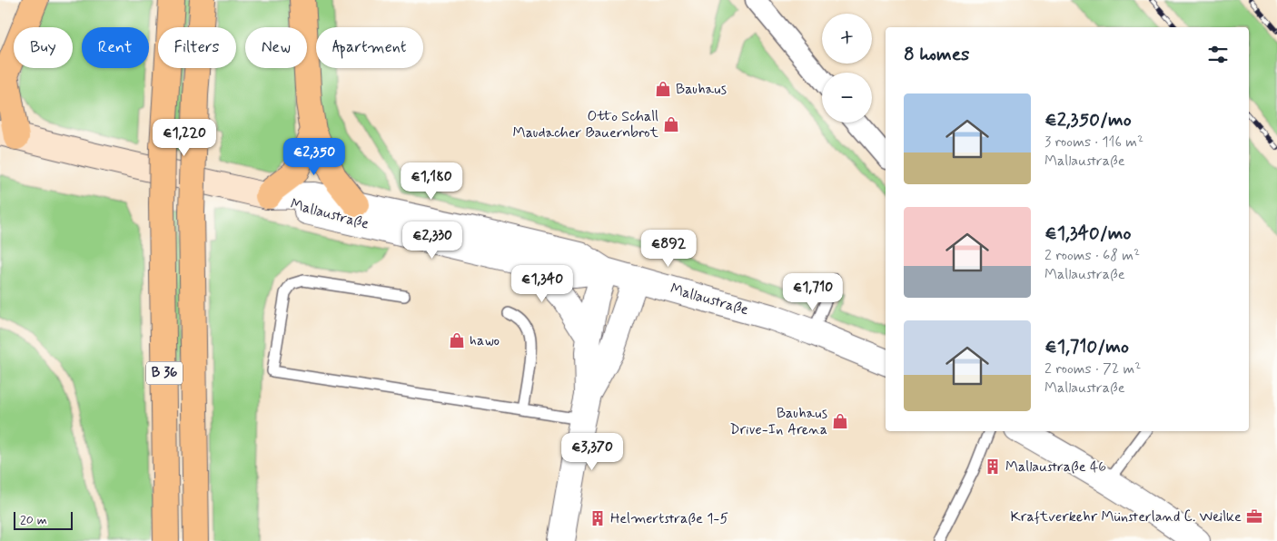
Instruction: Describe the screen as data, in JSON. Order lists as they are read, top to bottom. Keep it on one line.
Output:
{"streets":{"highway":["B 36"],"main road":["Mallaustraße"]},"crossings":[["Mallaustraße","B 36"]],"places":{"shop":["Bauhaus","Otto Schall Maudacher Bauernbrot","hawo","Bauhaus Drive-In Arena"],"building":["Mallaustraße 46","Helmertstraße 1-5"],"office":["Kraftverkehr Münsterland C. Weilke"]},"scale_bar":"20 m","page":{"map_buttons":["+","−"],"chip":["Buy","Rent","Filters","New","Apartment"],"heading":"8 homes","list":[{"name":"€2,350/mo","note":"3 rooms · 116 m² · Mallaustraße"},{"name":"€1,340/mo","note":"2 rooms · 68 m² · Mallaustraße"},{"name":"€1,710/mo","note":"2 rooms · 72 m² · Mallaustraße"}],"price":["€1,220","€2,350","€1,180","€2,330","€892","€1,340","€1,710","€3,370"],"scale":"20 m"}}
